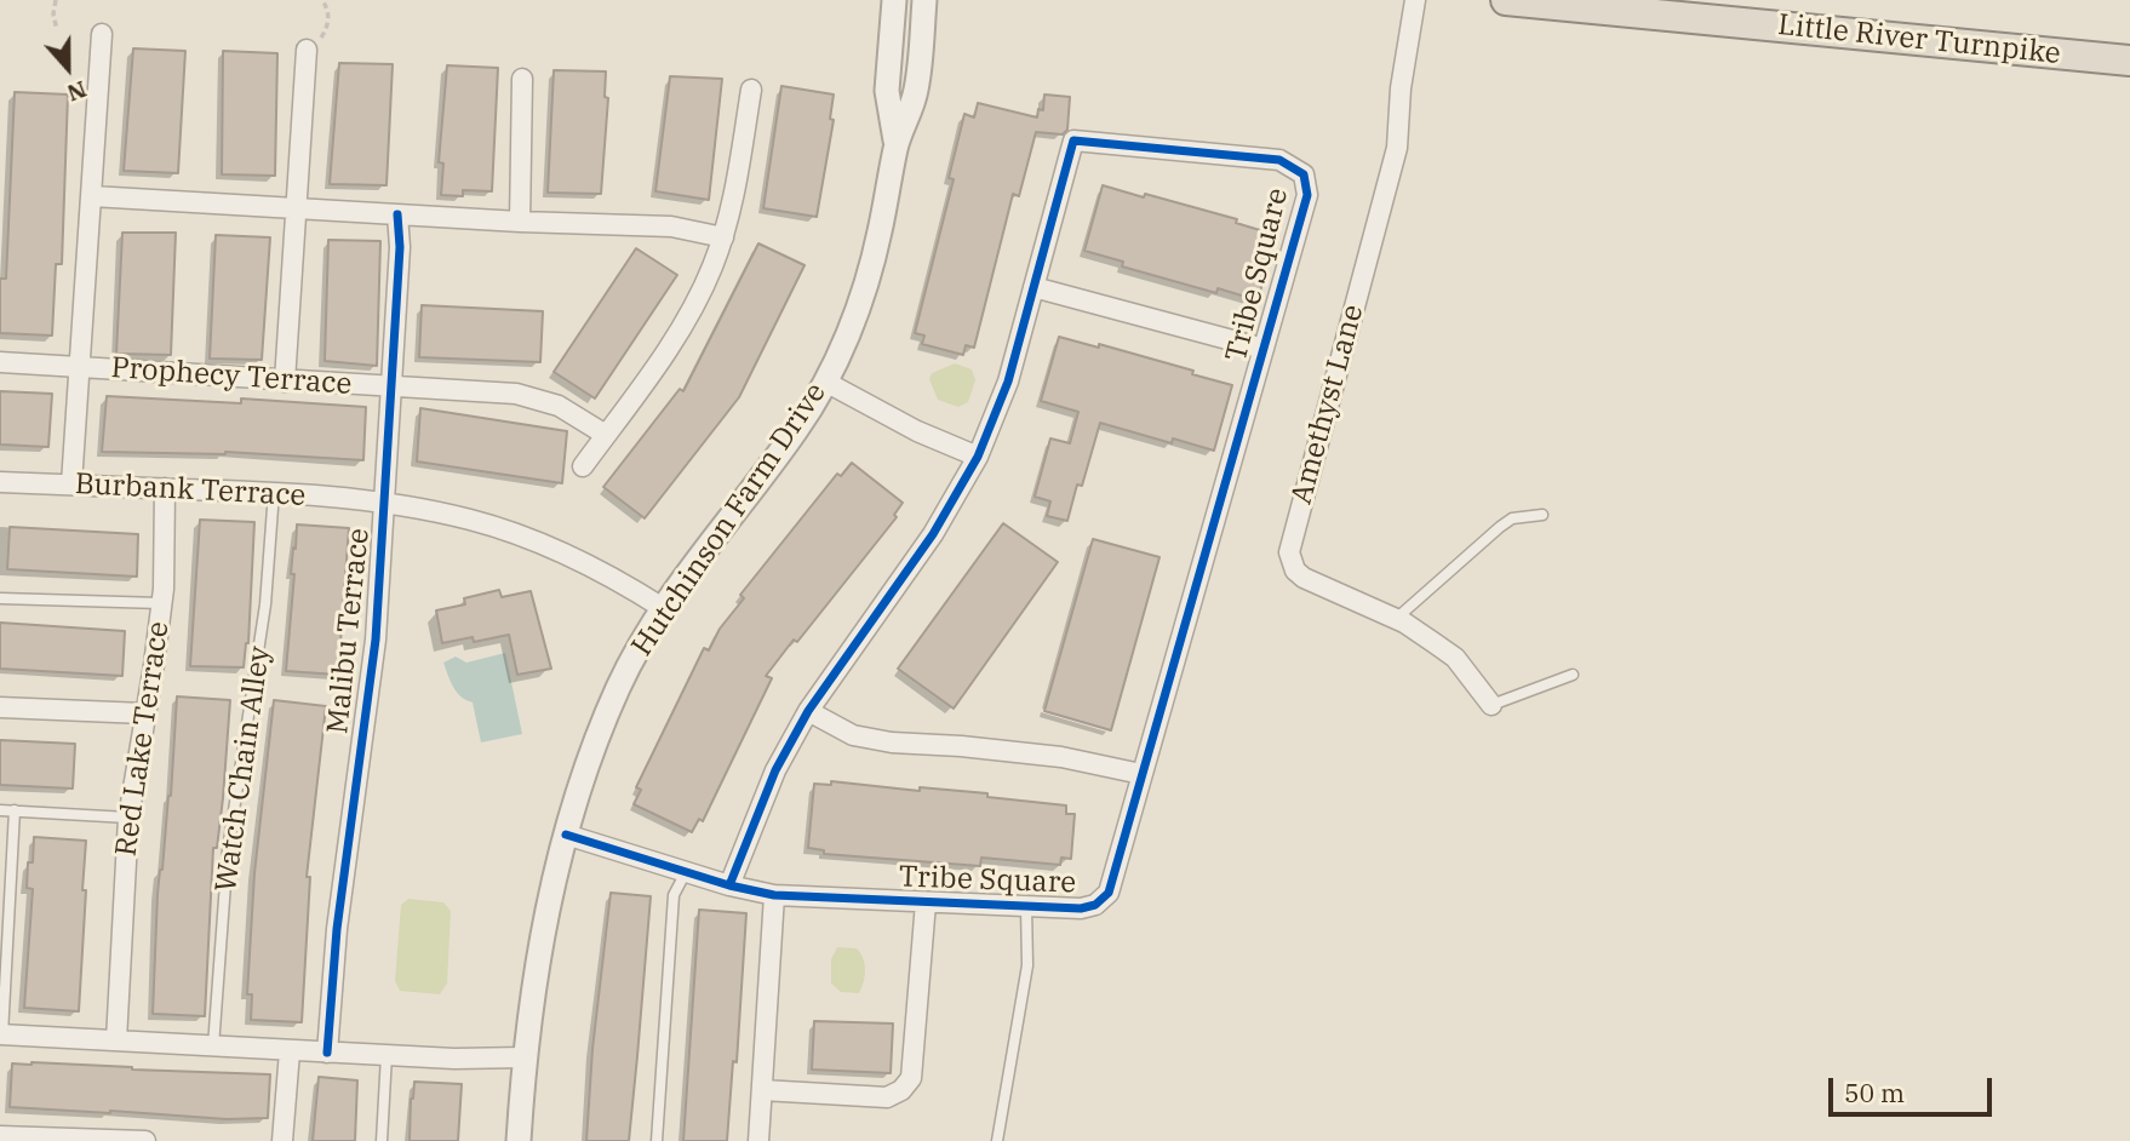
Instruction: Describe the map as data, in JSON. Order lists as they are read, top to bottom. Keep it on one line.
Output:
{"streets":{"highway":["Little River Turnpike"],"street":["Tribe Square","Prophecy Terrace","Amethyst Lane","Burbank Terrace","Hutchinson Farm Drive","Malibu Terrace","Red Lake Terrace"],"lane":["Watch Chain Alley"]},"crossings":[["Tribe Square","Hutchinson Farm Drive"],["Prophecy Terrace","Malibu Terrace"],["Burbank Terrace","Hutchinson Farm Drive"],["Burbank Terrace","Malibu Terrace"],["Burbank Terrace","Red Lake Terrace"],["Burbank Terrace","Watch Chain Alley"]],"scale_bar":"50 m","north":"bottom"}
